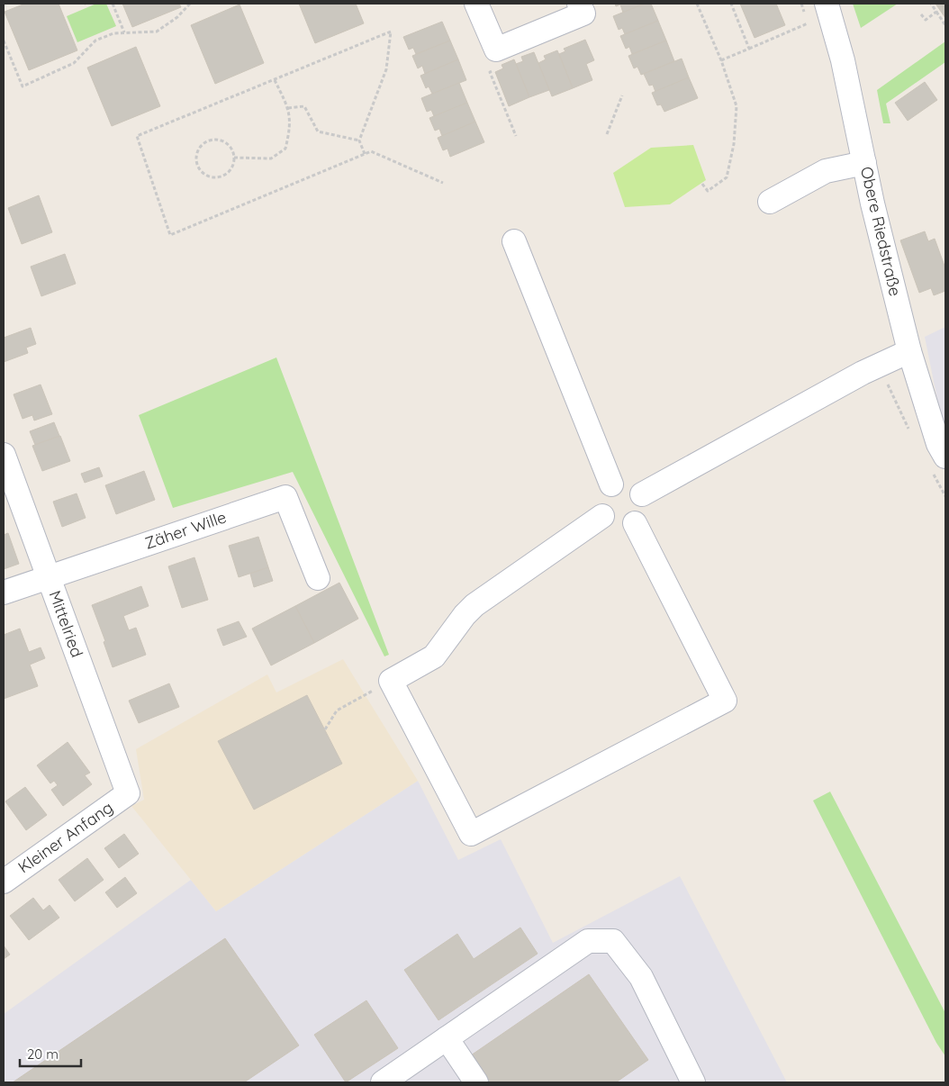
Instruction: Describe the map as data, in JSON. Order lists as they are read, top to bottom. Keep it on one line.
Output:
{"streets":{"street":["Obere Riedstraße","Zäher Wille","Mittelried","Kleiner Anfang"]},"crossings":[["Zäher Wille","Mittelried"],["Mittelried","Kleiner Anfang"]],"scale_bar":"20 m"}
